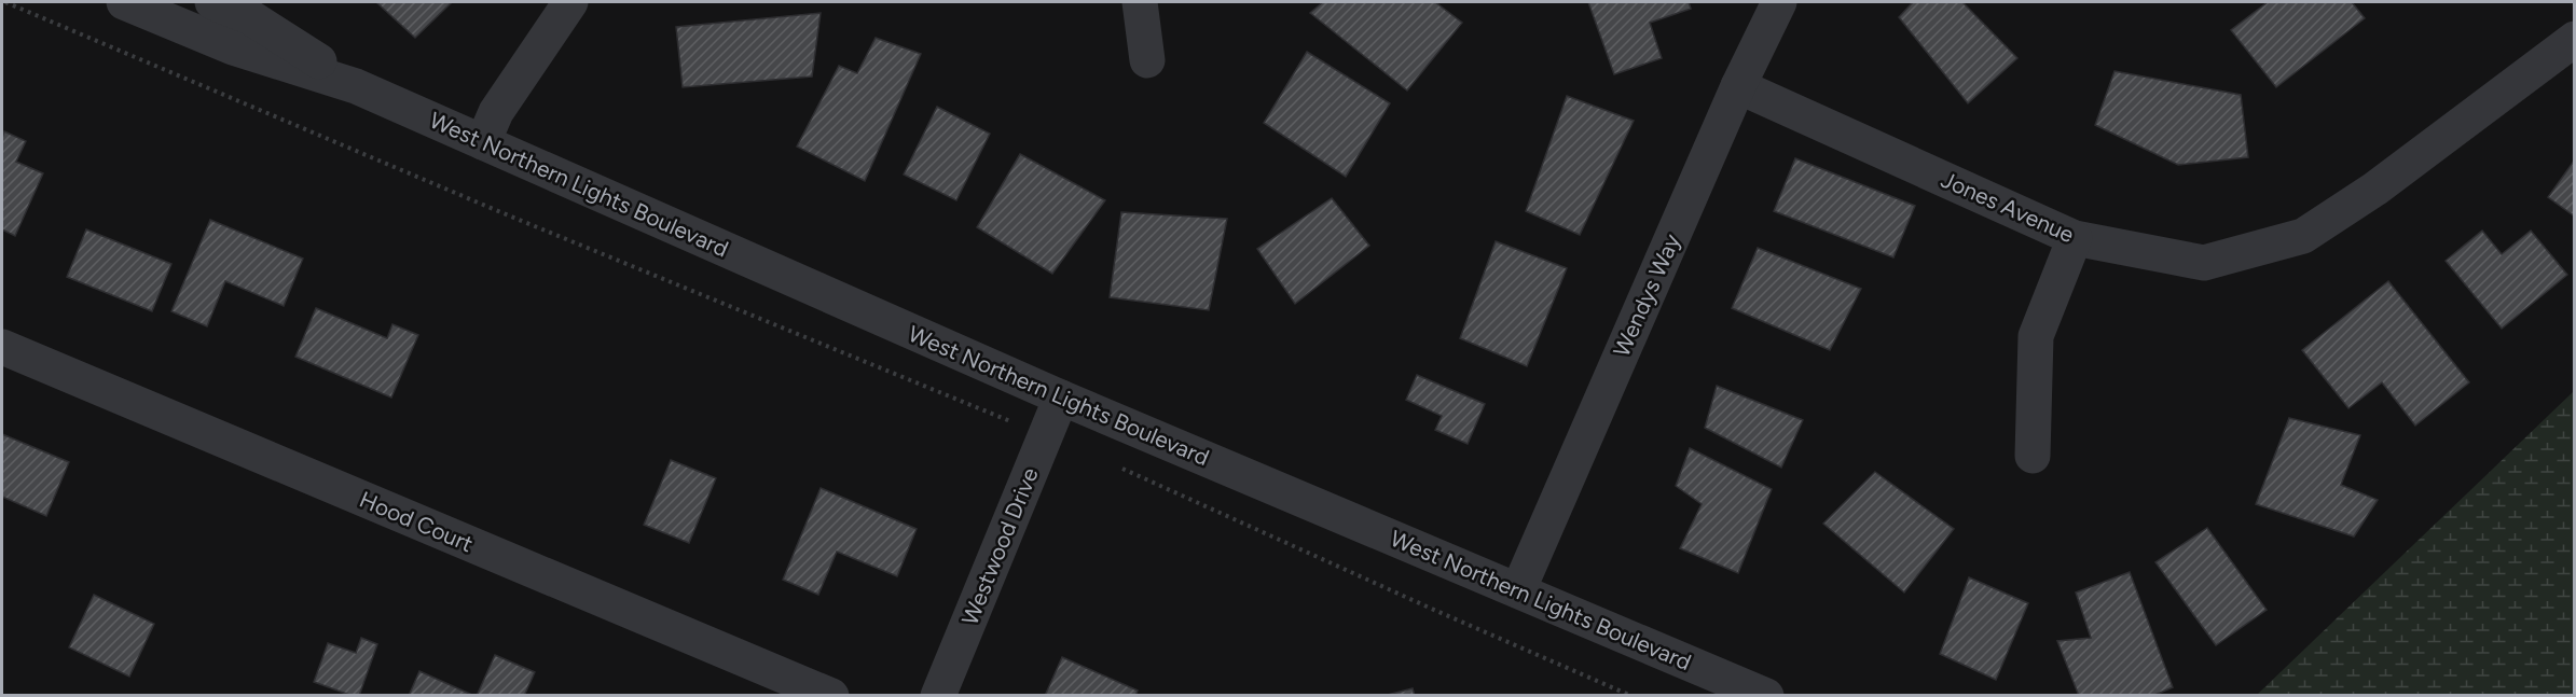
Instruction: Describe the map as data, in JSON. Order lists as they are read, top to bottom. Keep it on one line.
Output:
{"streets":{"street":["West Northern Lights Boulevard","Jones Avenue","Wendys Way","Hood Court","Westwood Drive"]},"crossings":[["West Northern Lights Boulevard","Wendys Way"],["West Northern Lights Boulevard","Westwood Drive"],["Jones Avenue","Wendys Way"]]}
